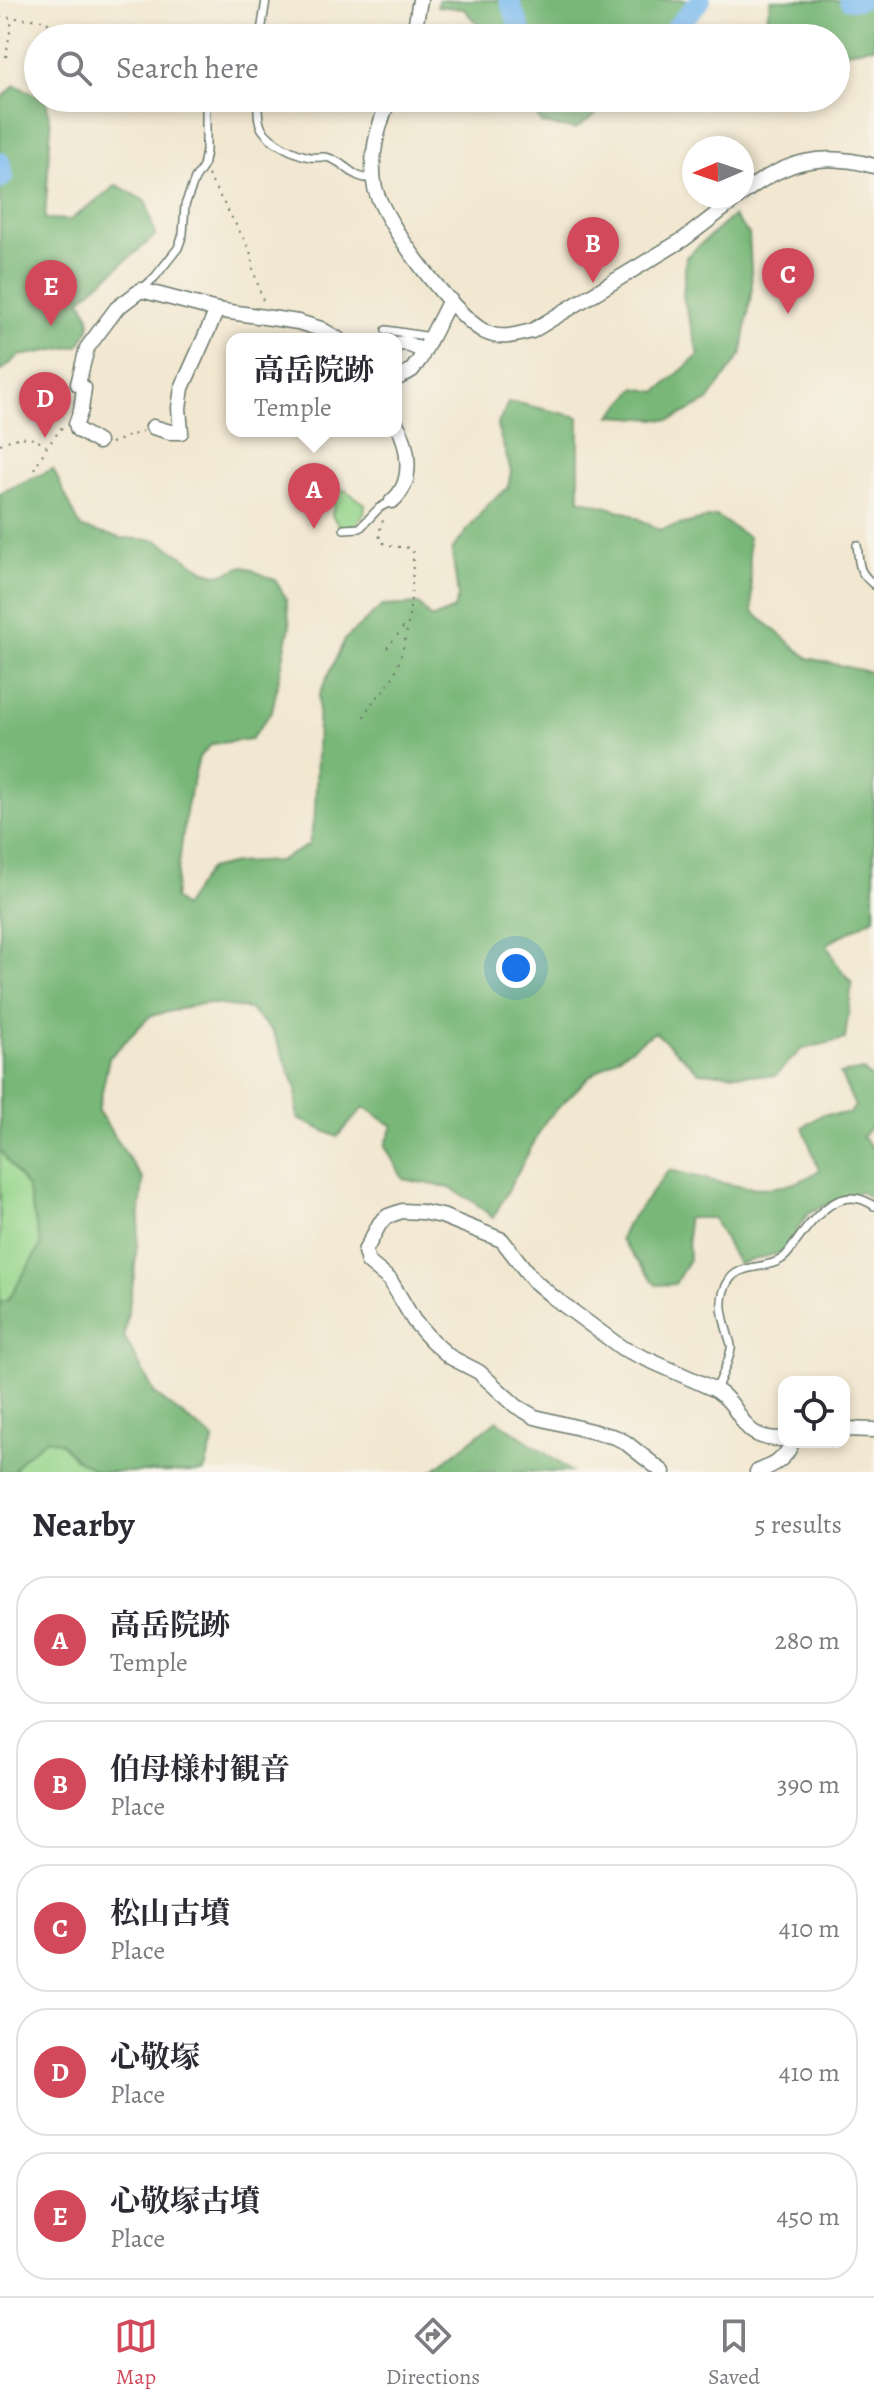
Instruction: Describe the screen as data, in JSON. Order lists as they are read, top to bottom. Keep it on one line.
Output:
{"north":"left","page":{"search":"Search here","pins":["B","C","E","D","A"],"popup":["高岳院跡","Temple"],"heading":["Nearby","5 results"],"list":[{"mark":"A","name":"高岳院跡","note":"Temple","value":"280 m"},{"mark":"B","name":"伯母様村観音","note":"Place","value":"390 m"},{"mark":"C","name":"松山古墳","note":"Place","value":"410 m"},{"mark":"D","name":"心敬塚","note":"Place","value":"410 m"},{"mark":"E","name":"心敬塚古墳","note":"Place","value":"450 m"}],"nav":["Map","Directions","Saved"]}}
